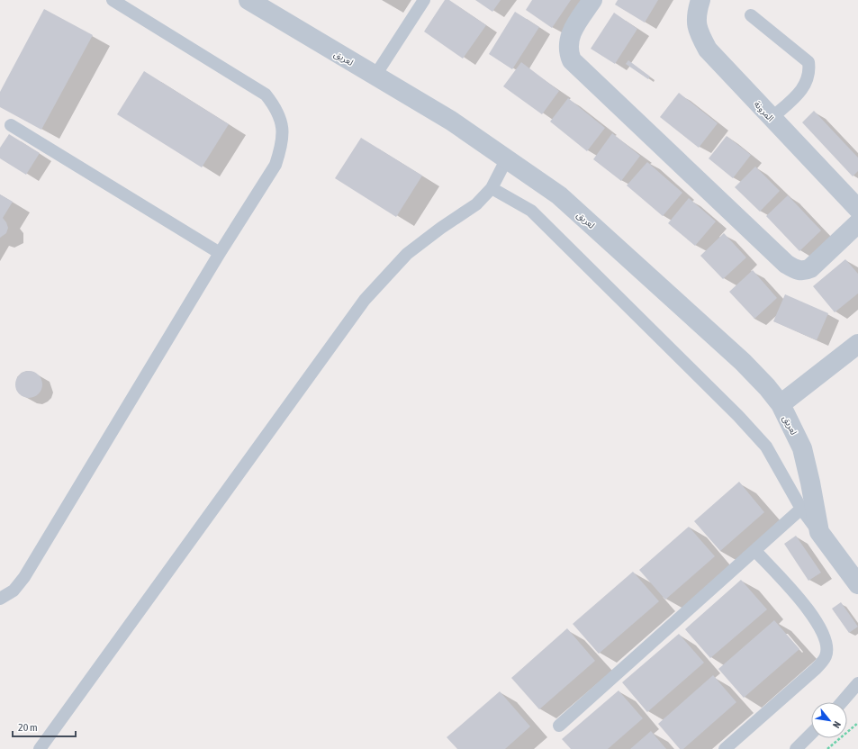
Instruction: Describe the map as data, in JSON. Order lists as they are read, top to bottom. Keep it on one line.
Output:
{"streets":{"street":["لعريق","المرونة"]},"scale_bar":"20 m","north":"bottom right"}
